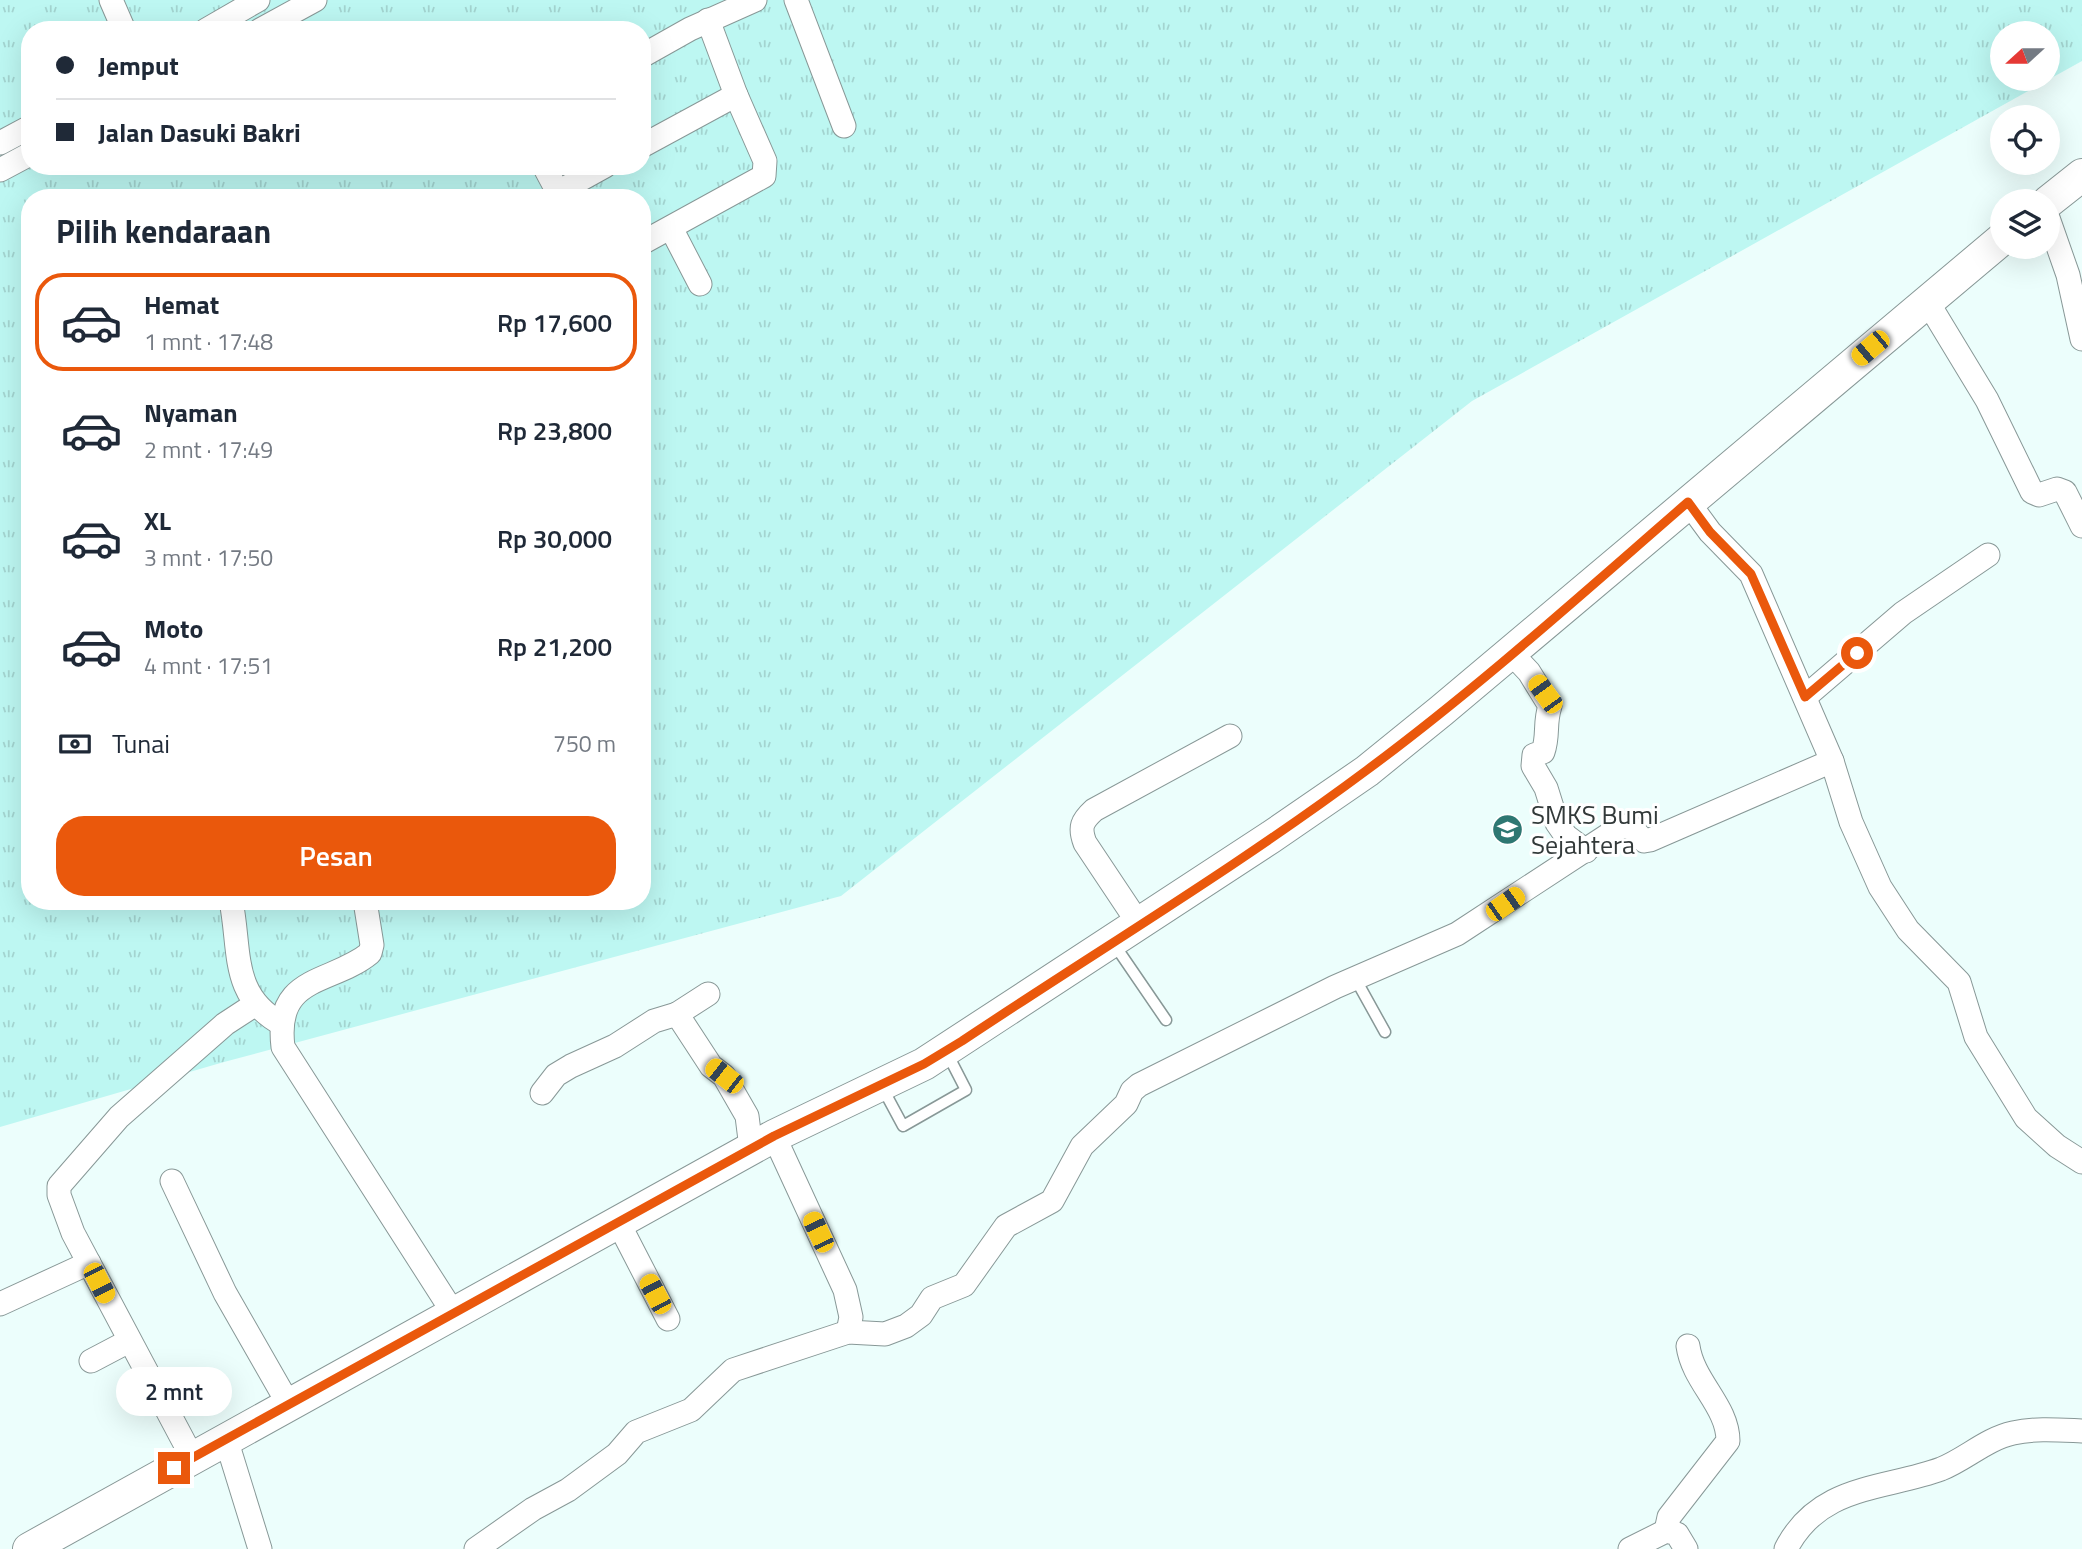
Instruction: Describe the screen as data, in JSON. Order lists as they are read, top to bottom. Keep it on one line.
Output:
{"places":{"school or university":["SMKS Bumi Sejahtera"]},"north":"left","page":{"banner":["Jemput","Jalan Dasuki Bakri"],"heading":"Pilih kendaraan","list":[{"name":"Hemat","note":"1 mnt · 17:48","value":"Rp 17,600"},{"name":"Nyaman","note":"2 mnt · 17:49","value":"Rp 23,800"},{"name":"XL","note":"3 mnt · 17:50","value":"Rp 30,000"},{"name":"Moto","note":"4 mnt · 17:51","value":"Rp 21,200"}],"pay":["Tunai","750 m"],"buttons":"Pesan","bubble":"2 mnt"}}
